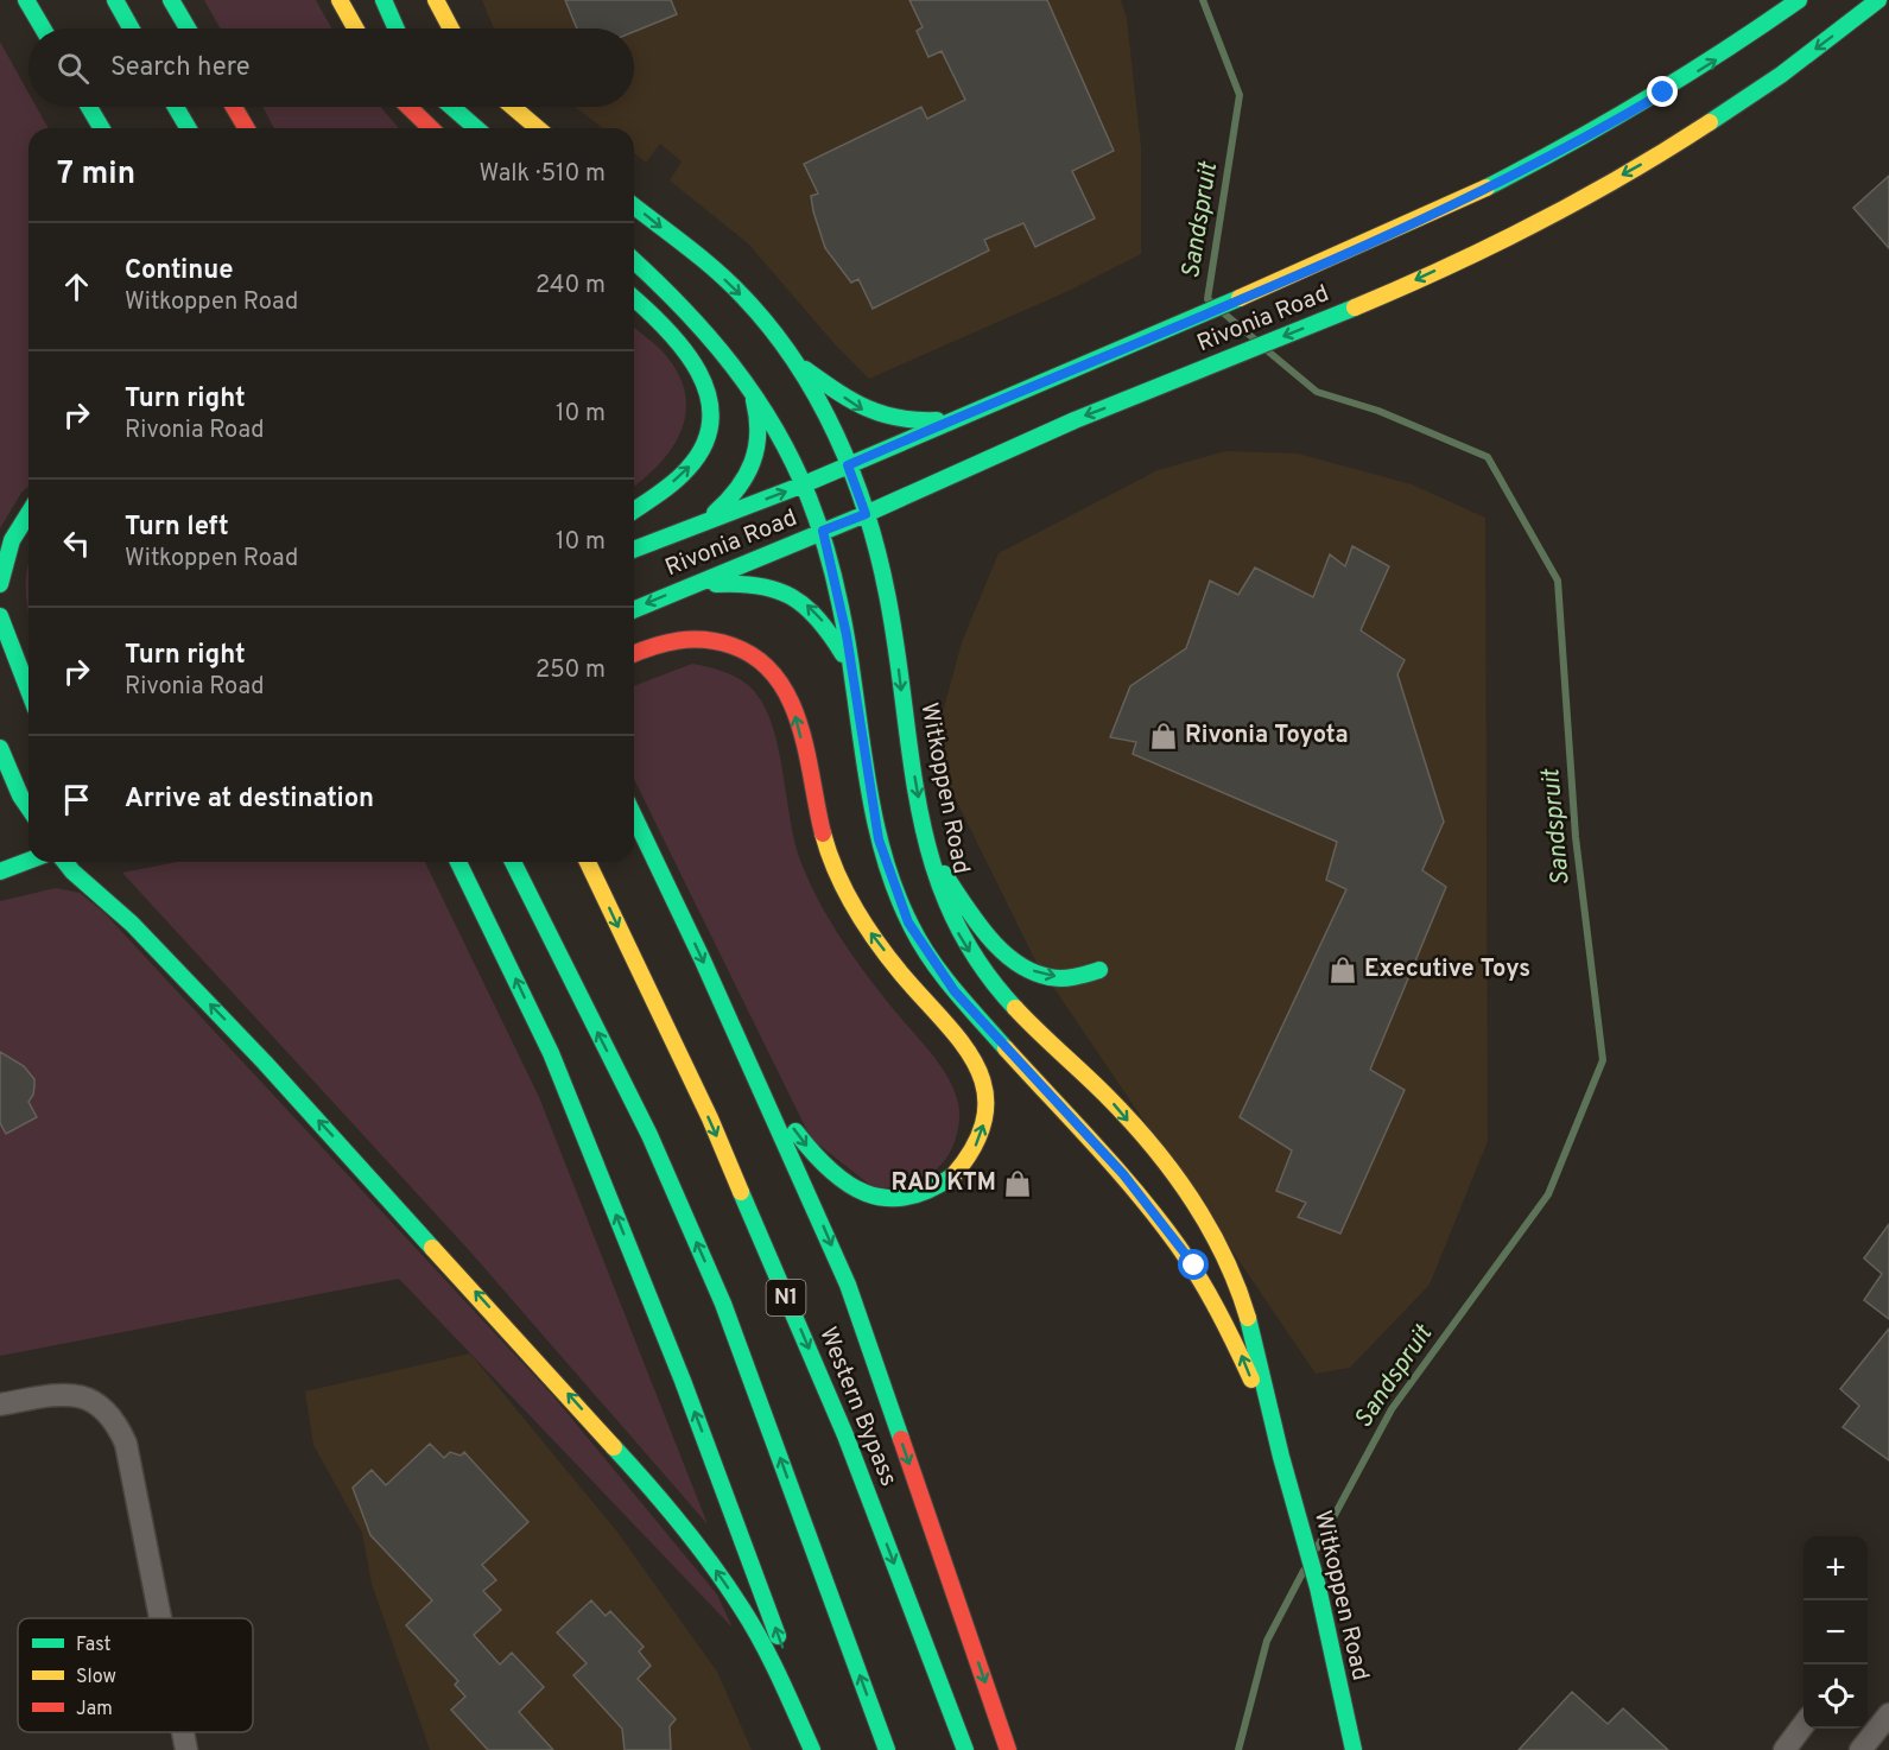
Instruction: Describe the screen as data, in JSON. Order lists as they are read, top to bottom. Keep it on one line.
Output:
{"streets":{"main road":["Rivonia Road","Witkoppen Road","N1","Western Bypass"]},"crossings":[["Rivonia Road","Witkoppen Road"]],"water":["Sandspruit"],"places":{"shop":["Rivonia Toyota","Executive Toys","RAD KTM"]},"legend":["Fast","Slow","Jam"],"page":{"search":"Search here","heading":["7 min","Walk · 510 m"],"list":[["Continue","Witkoppen Road","240 m"],["Turn right","Rivonia Road","10 m"],["Turn left","Witkoppen Road","10 m"],["Turn right","Rivonia Road","250 m"],"Arrive at destination"],"map_buttons":["+","−"]}}
